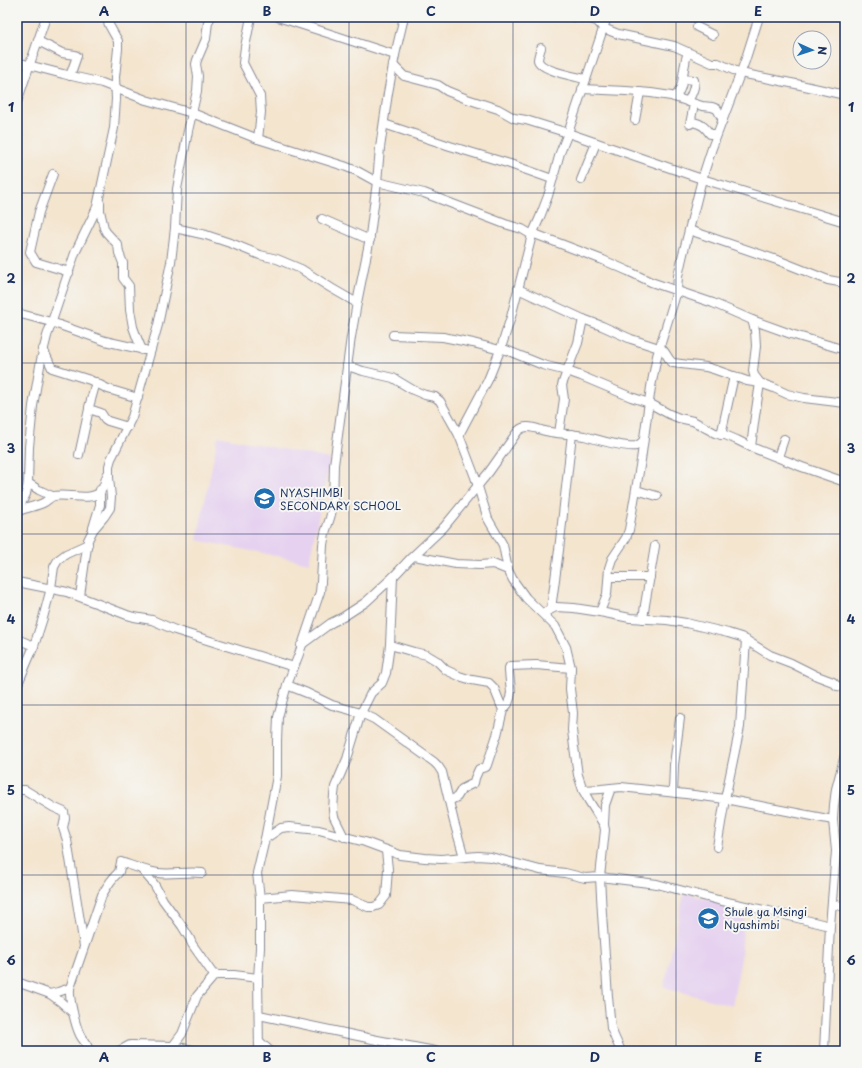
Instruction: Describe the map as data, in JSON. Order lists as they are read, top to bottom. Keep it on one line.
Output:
{"places":{"school or university":["NYASHIMBI SECONDARY SCHOOL","Shule ya Msingi Nyashimbi"]},"north":"right","grid":{"columns":["A","B","C","D","E"],"rows":["1","2","3","4","5","6"]}}
